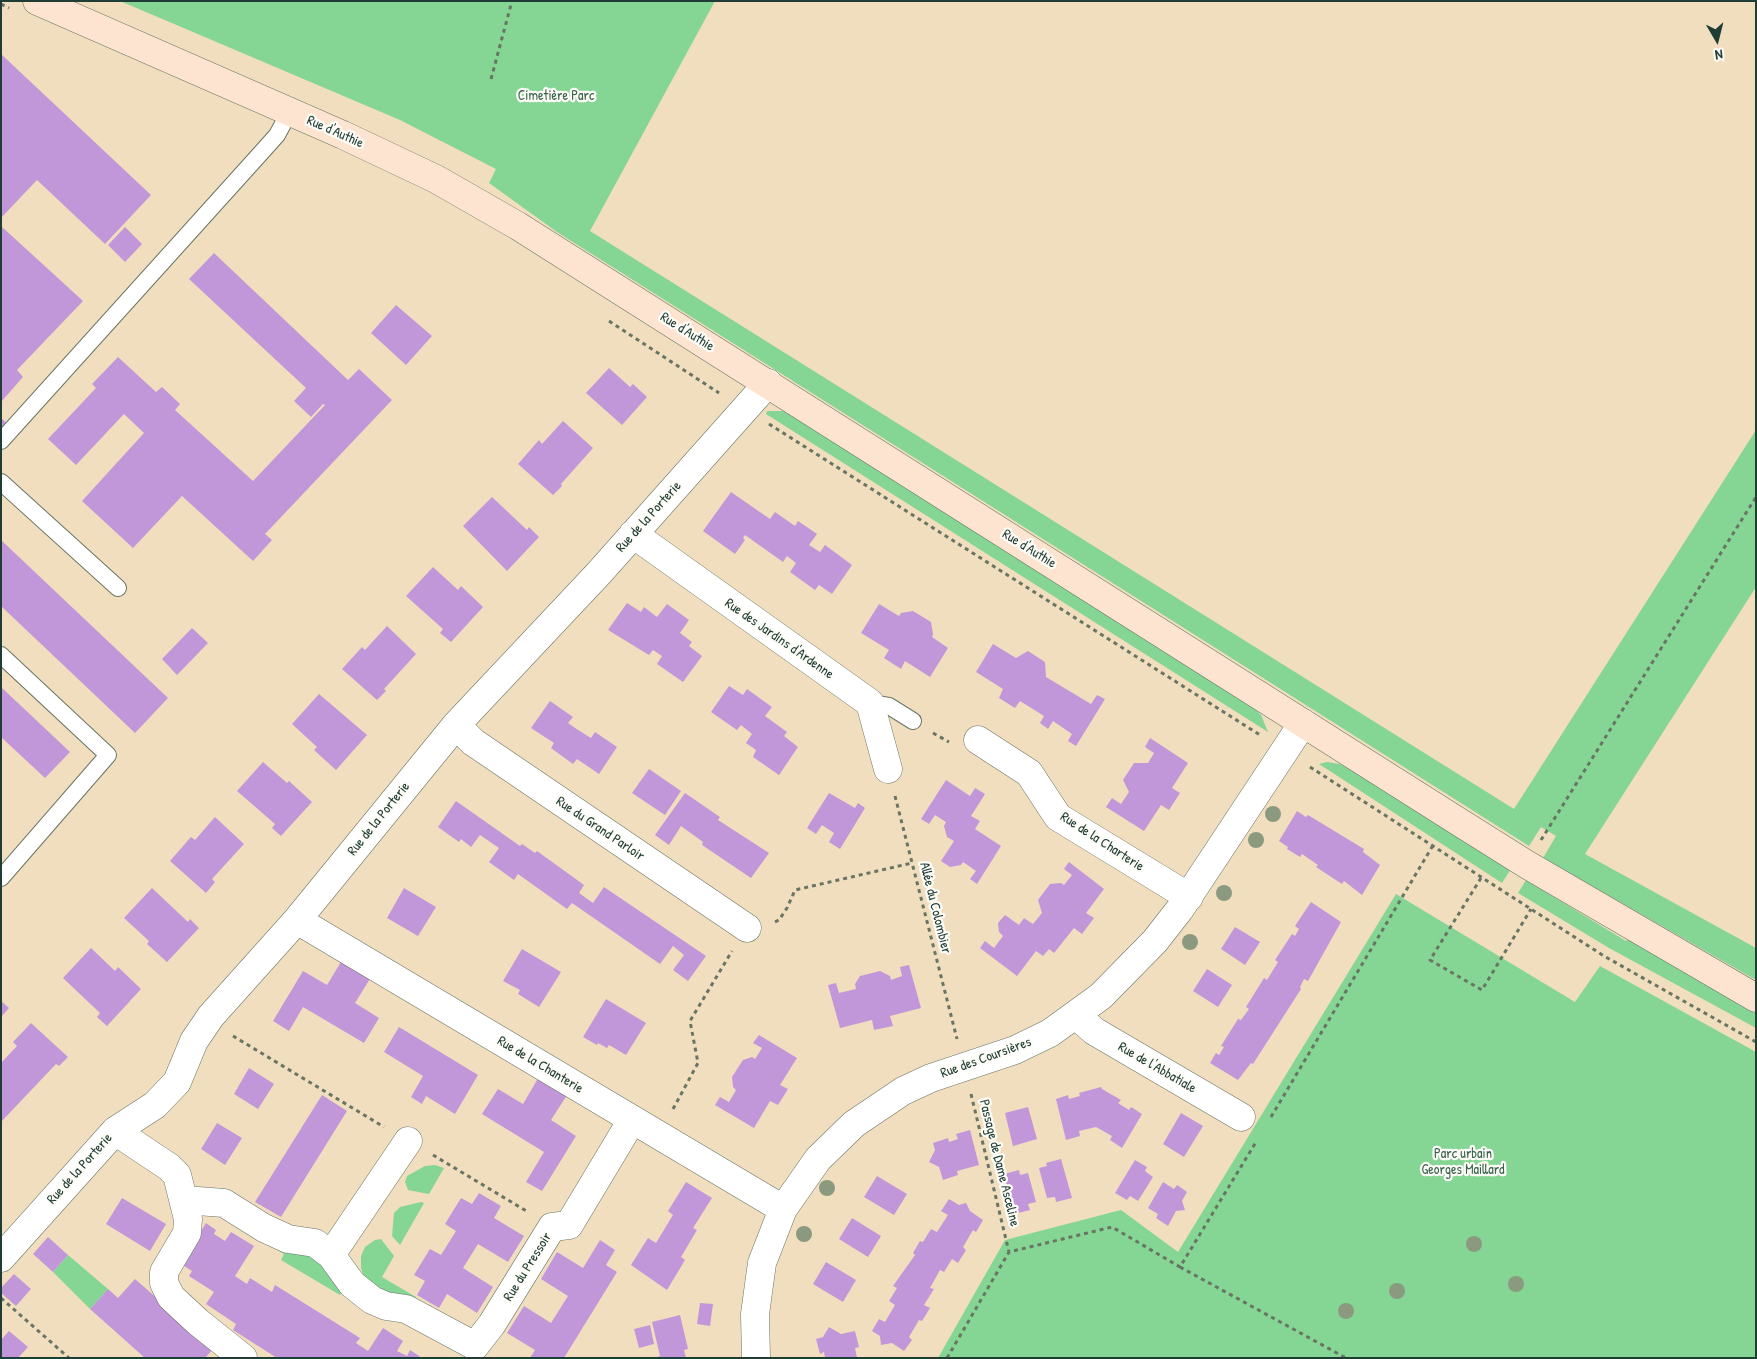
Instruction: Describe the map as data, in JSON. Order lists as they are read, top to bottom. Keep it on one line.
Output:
{"streets":{"street":["Rue d'Authie","Rue de la Porterie","Rue des Jardins d'Ardenne","Rue du Grand Parloir","Rue de la Charterie","Rue des Coursières","Rue de la Chanterie","Rue de l'Abbatiale","Rue du Pressoir"],"path":["Allée du Colombier","Passage de Dame Asceline"]},"crossings":[["Rue d'Authie","Rue de la Porterie"],["Rue d'Authie","Rue des Coursières"],["Rue de la Porterie","Rue des Jardins d'Ardenne"],["Rue de la Porterie","Rue du Grand Parloir"],["Rue de la Porterie","Rue de la Chanterie"],["Rue de la Charterie","Rue des Coursières"],["Rue des Coursières","Rue de la Chanterie"],["Rue des Coursières","Rue de l'Abbatiale"],["Rue de la Chanterie","Rue du Pressoir"]],"parks":["Cimetière Parc","Parc urbain Georges Maillard"],"north":"bottom"}
